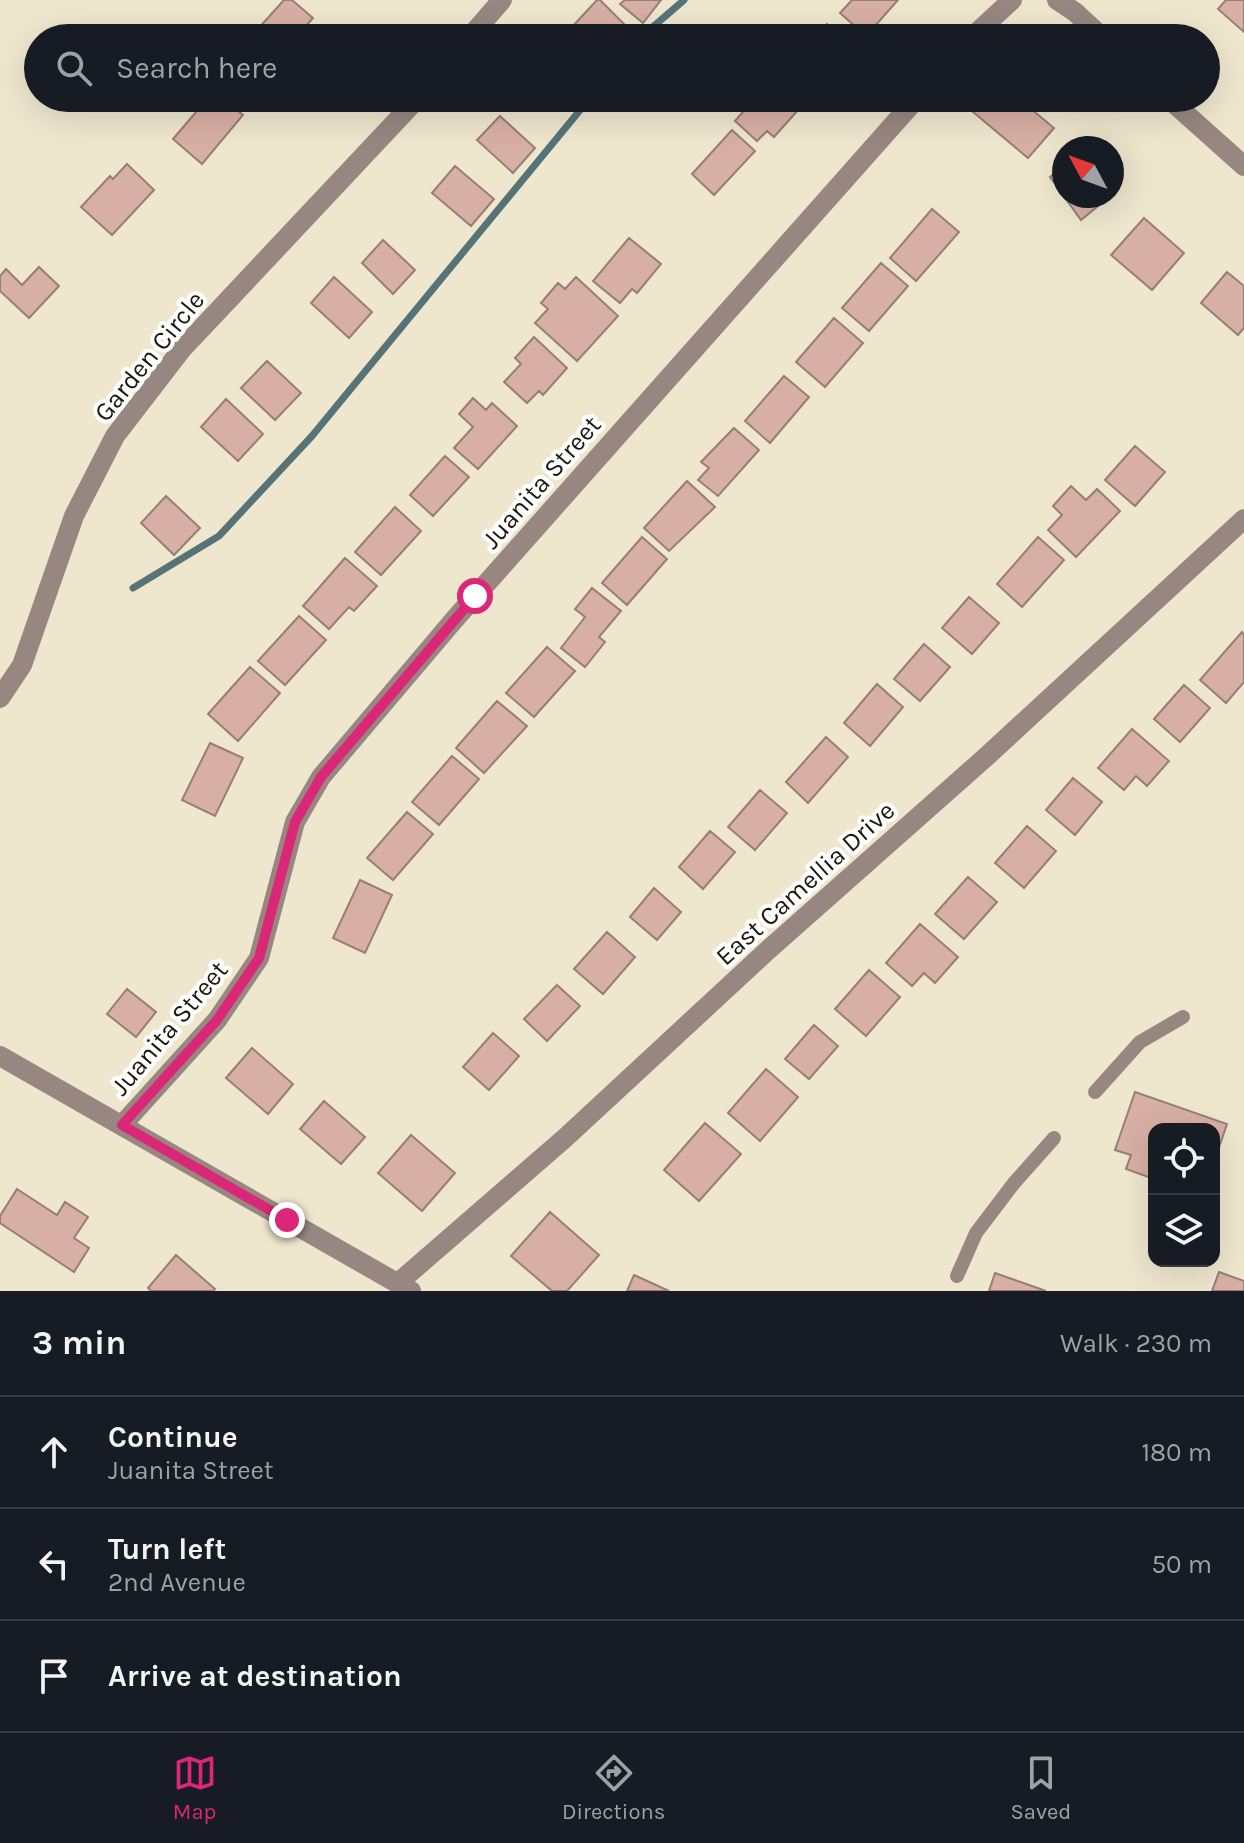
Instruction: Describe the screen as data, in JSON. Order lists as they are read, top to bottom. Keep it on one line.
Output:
{"streets":{"street":["Garden Circle","Juanita Street","East Camellia Drive"]},"north":"top left","page":{"search":"Search here","heading":["3 min","Walk · 230 m"],"list":[["Continue","Juanita Street","180 m"],["Turn left","2nd Avenue","50 m"],"Arrive at destination"],"nav":["Map","Directions","Saved"]}}
